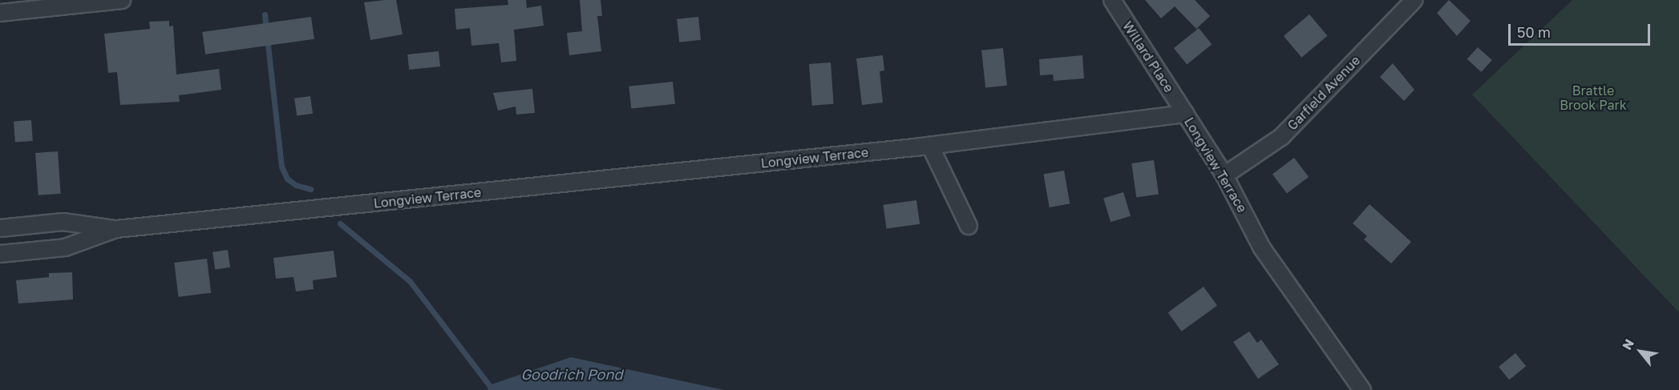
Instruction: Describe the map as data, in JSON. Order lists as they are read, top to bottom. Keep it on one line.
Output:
{"streets":{"street":["Willard Place","Garfield Avenue","Longview Terrace"]},"crossings":[["Willard Place","Longview Terrace"],["Garfield Avenue","Longview Terrace"]],"water":["Goodrich Pond"],"parks":["Brattle Brook Park"],"scale_bar":"50 m","north":"top left"}
